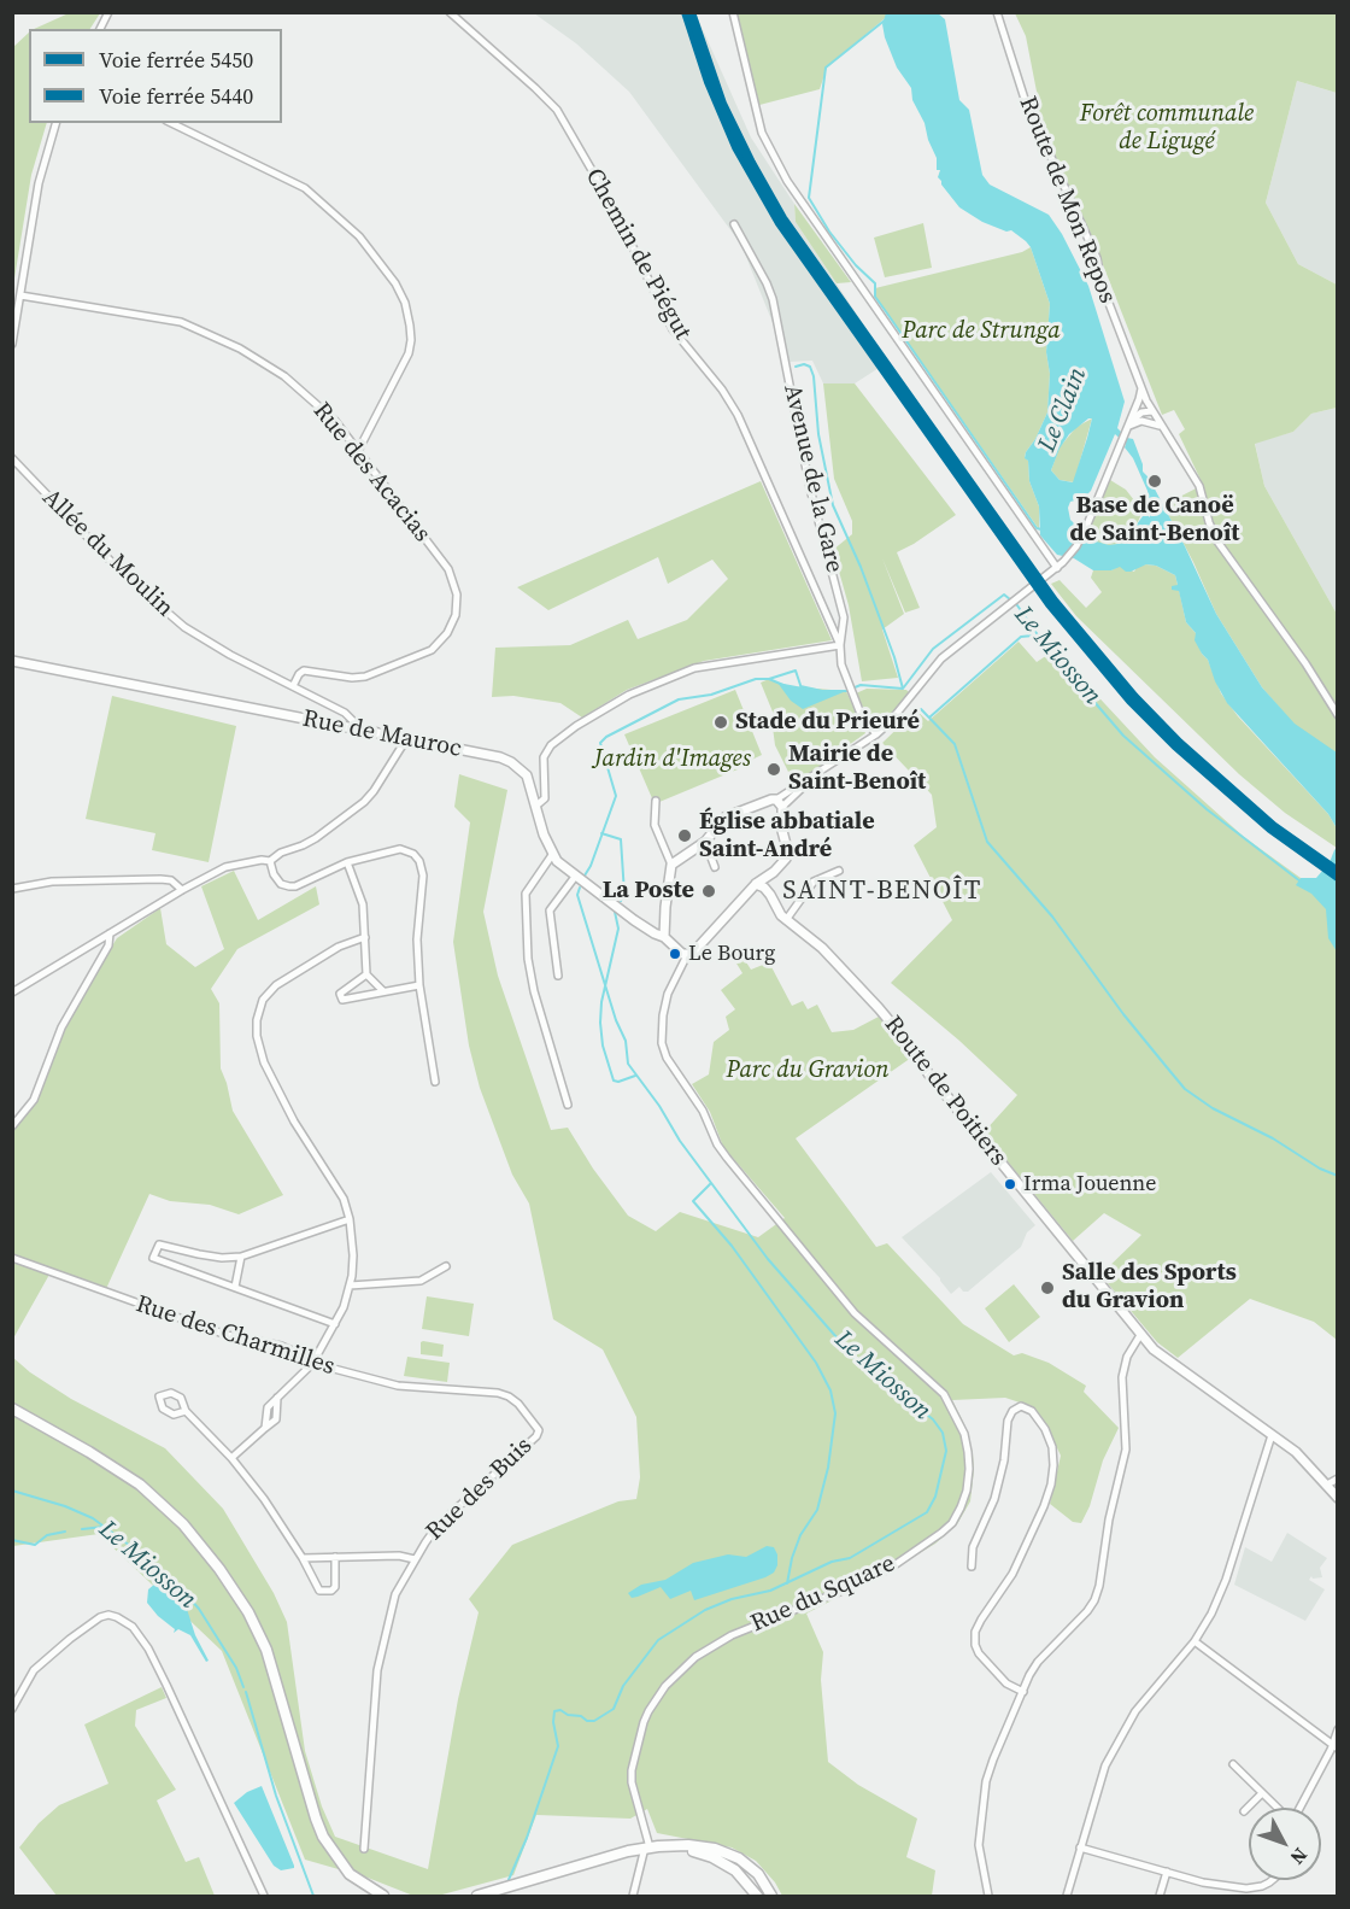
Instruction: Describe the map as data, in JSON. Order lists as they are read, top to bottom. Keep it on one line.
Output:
{"streets":{"street":["Route de Mon Repos","Chemin de Piégut","Rue des Acacias","Avenue de la Gare","Allée du Moulin","Rue de Mauroc","Route de Poitiers","Rue des Charmilles","Rue des Buis","Rue du Square"]},"crossings":[["Chemin de Piégut","Avenue de la Gare"],["Rue des Acacias","Allée du Moulin"],["Allée du Moulin","Rue de Mauroc"],["Rue de Mauroc","Rue du Square"],["Rue des Charmilles","Rue des Buis"]],"districts":["SAINT-BENOÎT"],"water":["Le Clain","Le Miosson"],"parks":["Forêt communale de Ligugé","Parc de Strunga","Jardin d'Images","Parc du Gravion"],"places":["Base de Canoë de Saint-Benoît","Stade du Prieuré","Mairie de Saint-Benoît","Église abbatiale Saint-André","La Poste","Le Bourg","Irma Jouenne","Salle des Sports du Gravion"],"lines":["rail line 5450","rail line 5440"],"legend":["Voie ferrée 5450","Voie ferrée 5440"],"north":"bottom right"}
